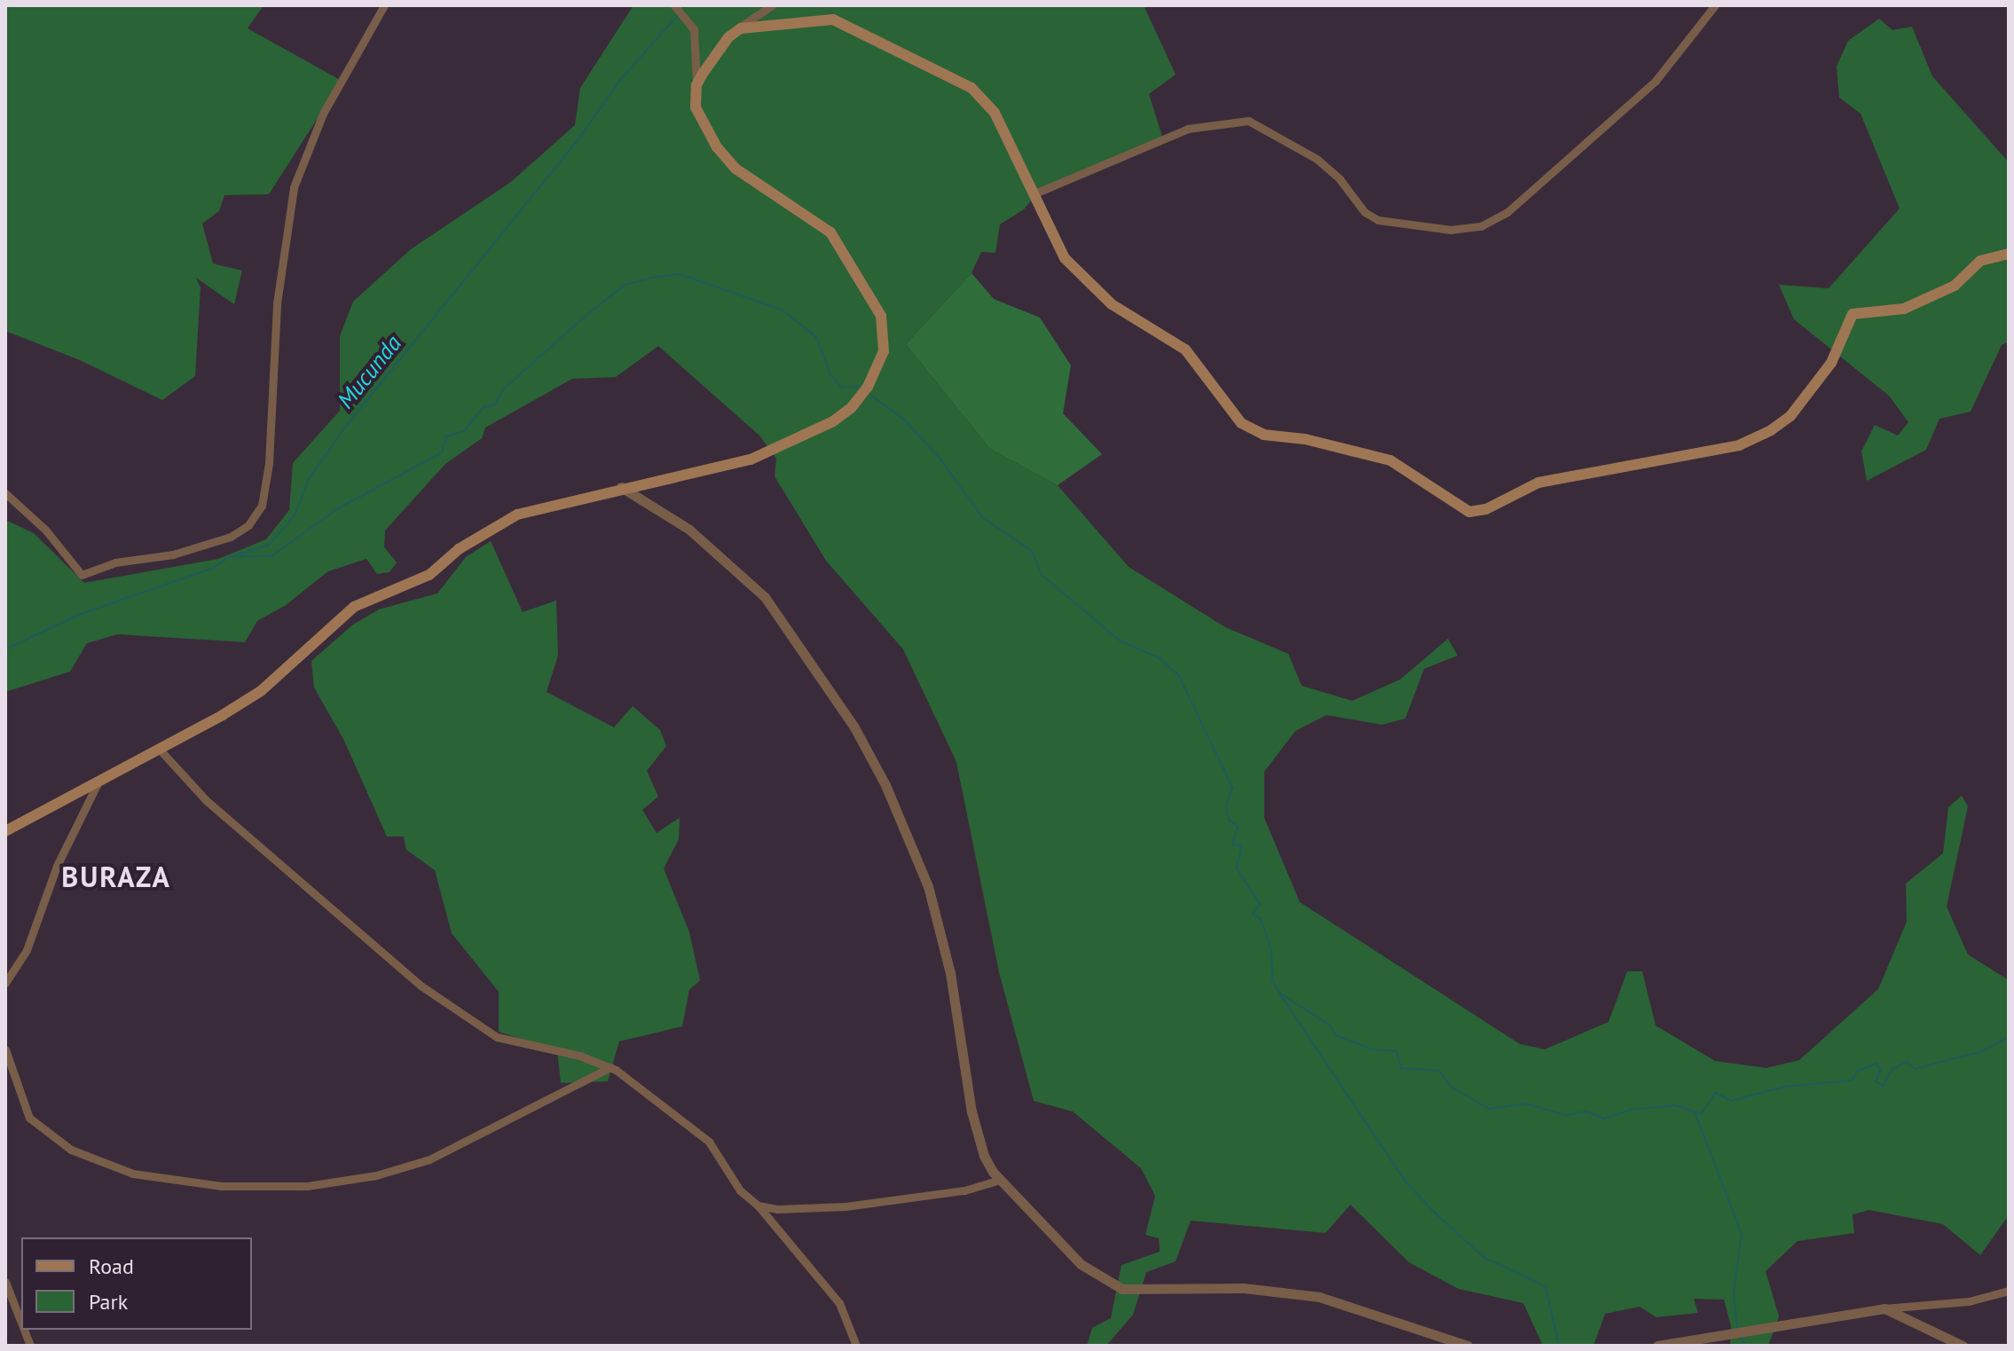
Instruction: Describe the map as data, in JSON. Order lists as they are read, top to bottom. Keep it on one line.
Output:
{"districts":["BURAZA"],"water":["Mucunda"],"legend":["Road","Park"]}
